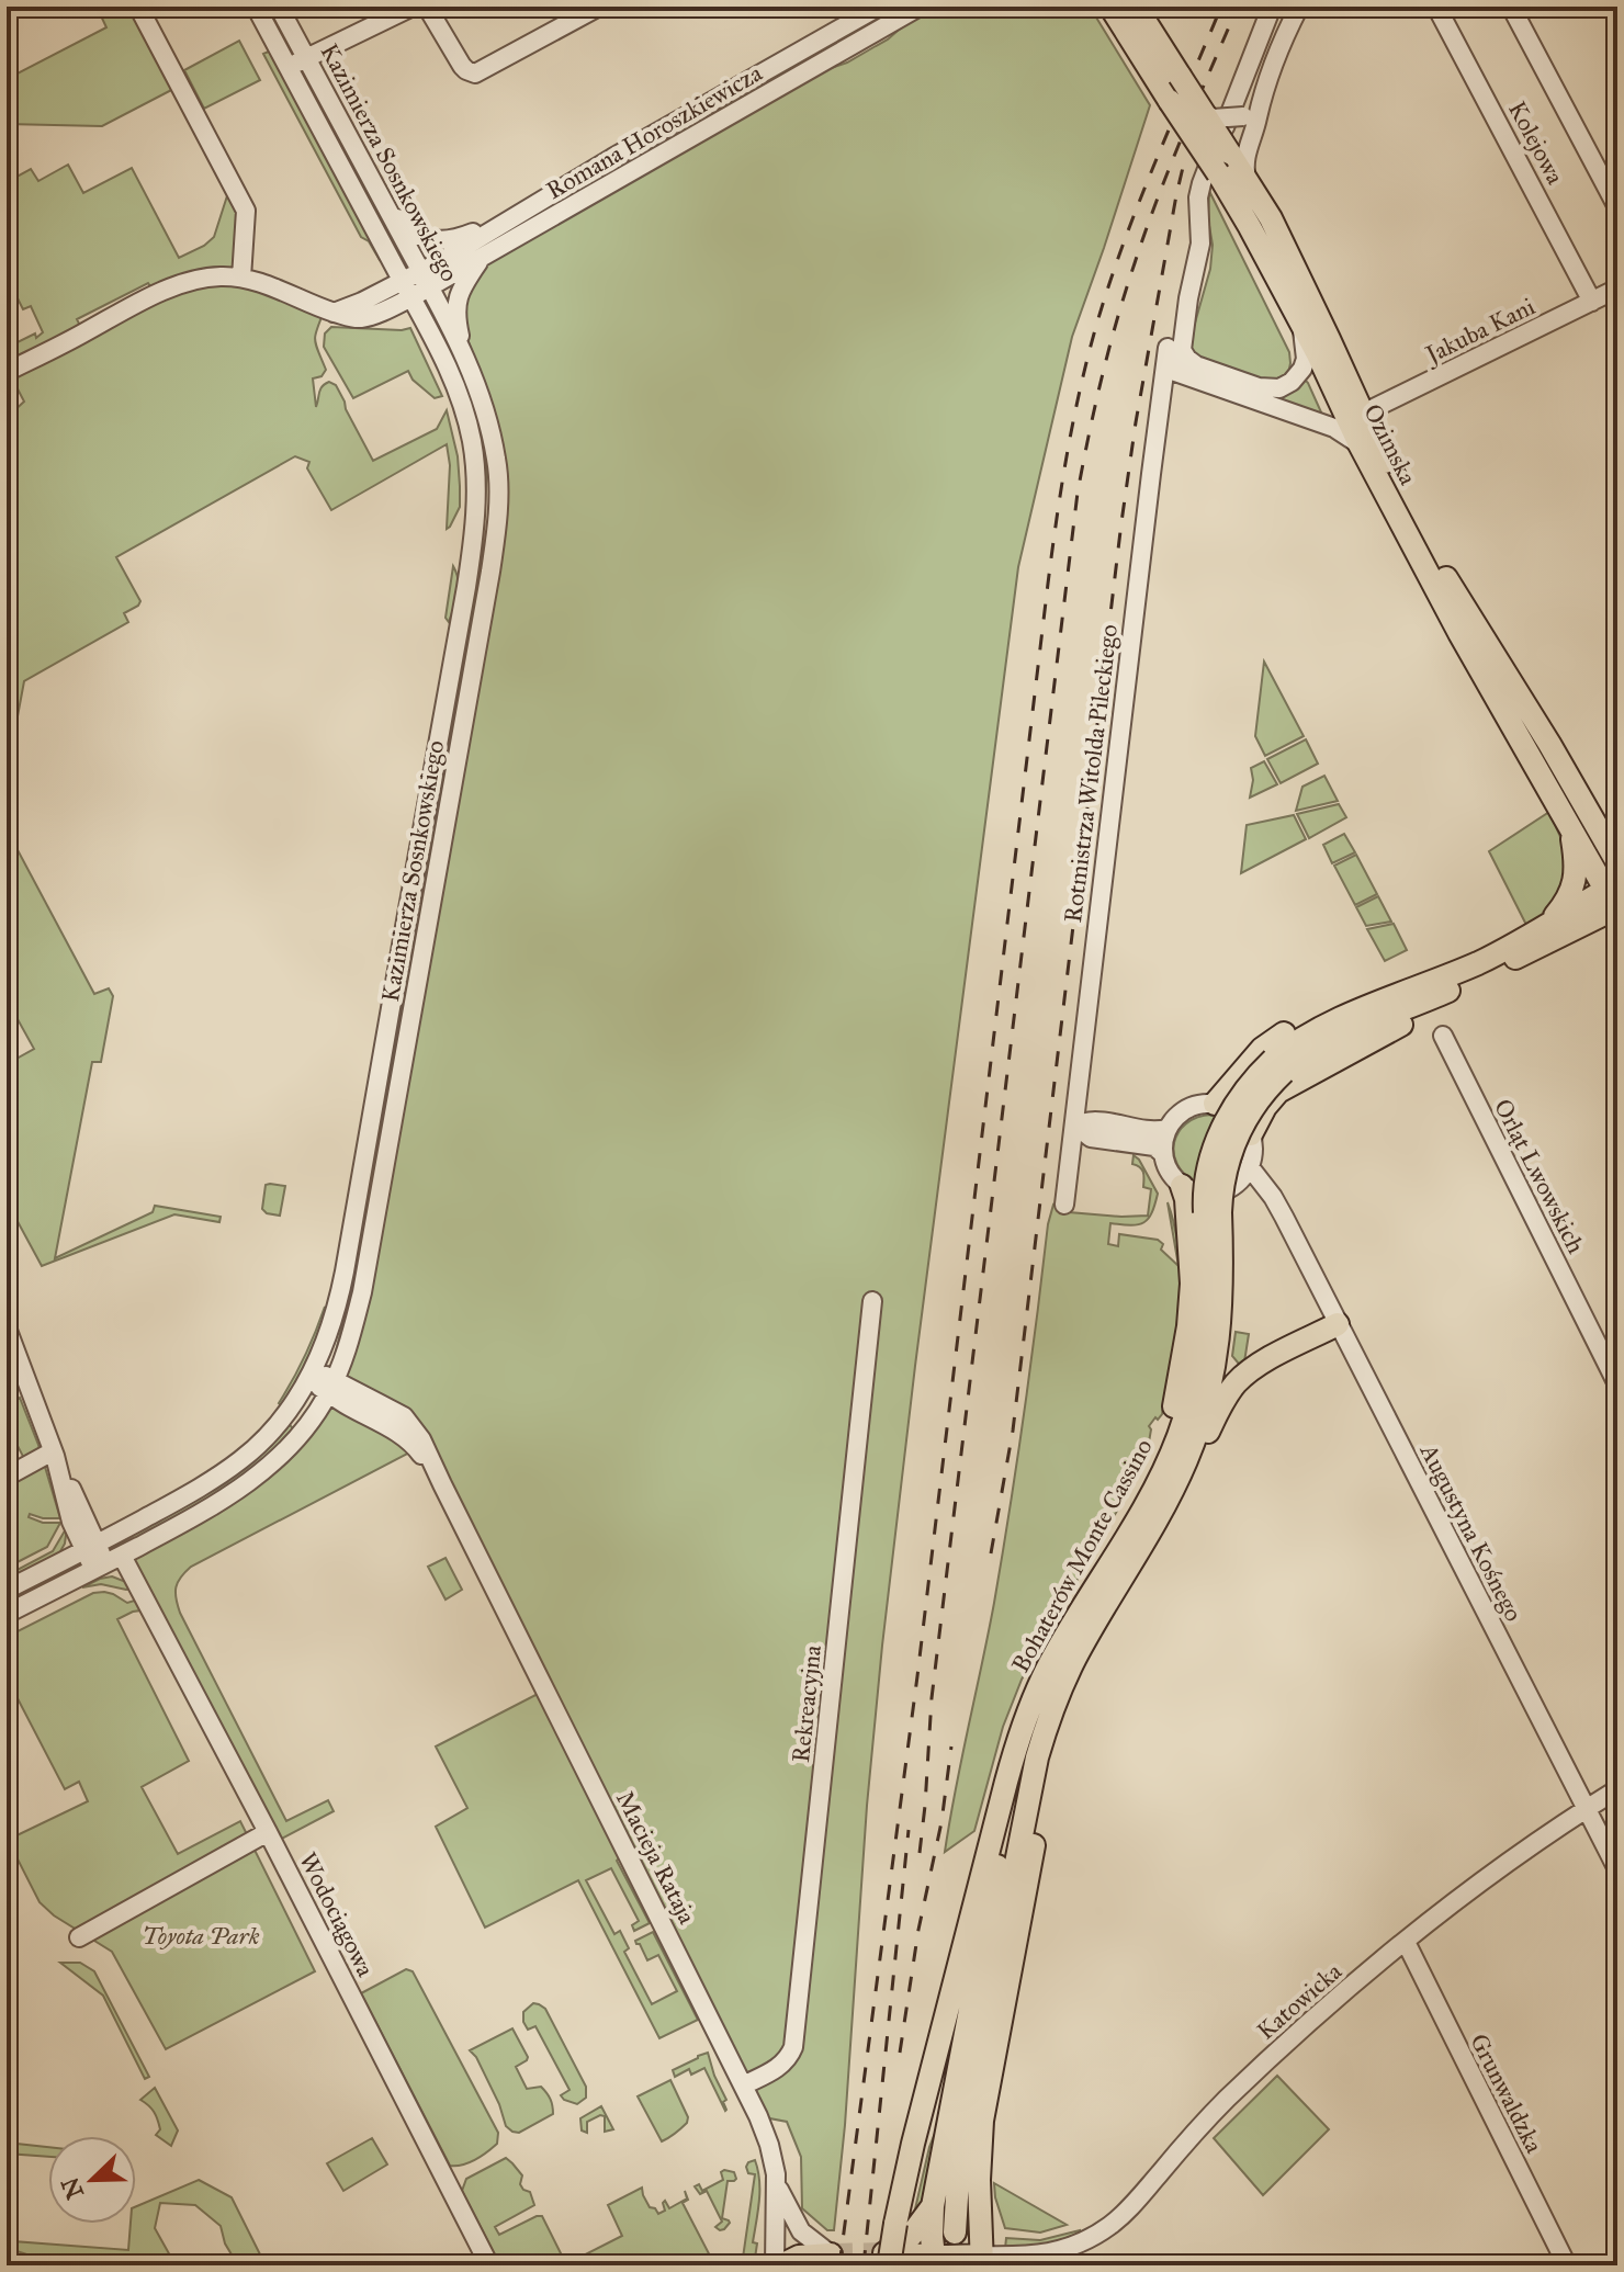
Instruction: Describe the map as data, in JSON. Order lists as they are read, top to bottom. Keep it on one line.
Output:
{"streets":{"main road":["Ozimska","Bohaterów Monte Cassino"],"street":["Romana Horoszkiewicza","Kolejowa","Kazimierza Sosnkowskiego","Jakuba Kani","Rotmistrza Witolda Pileckiego","Orląt Lwowskich","Augustyna Kośnego","Rekreacyjna","Macieja Rataja","Wodociągowa","Katowicka","Grunwaldzka"]},"crossings":[["Romana Horoszkiewicza","Kazimierza Sosnkowskiego"],["Kolejowa","Jakuba Kani"],["Kazimierza Sosnkowskiego","Macieja Rataja"],["Kazimierza Sosnkowskiego","Wodociągowa"],["Jakuba Kani","Ozimska"],["Ozimska","Bohaterów Monte Cassino"],["Augustyna Kośnego","Katowicka"],["Rekreacyjna","Macieja Rataja"],["Katowicka","Grunwaldzka"]],"parks":["Toyota Park"],"north":"bottom left"}
